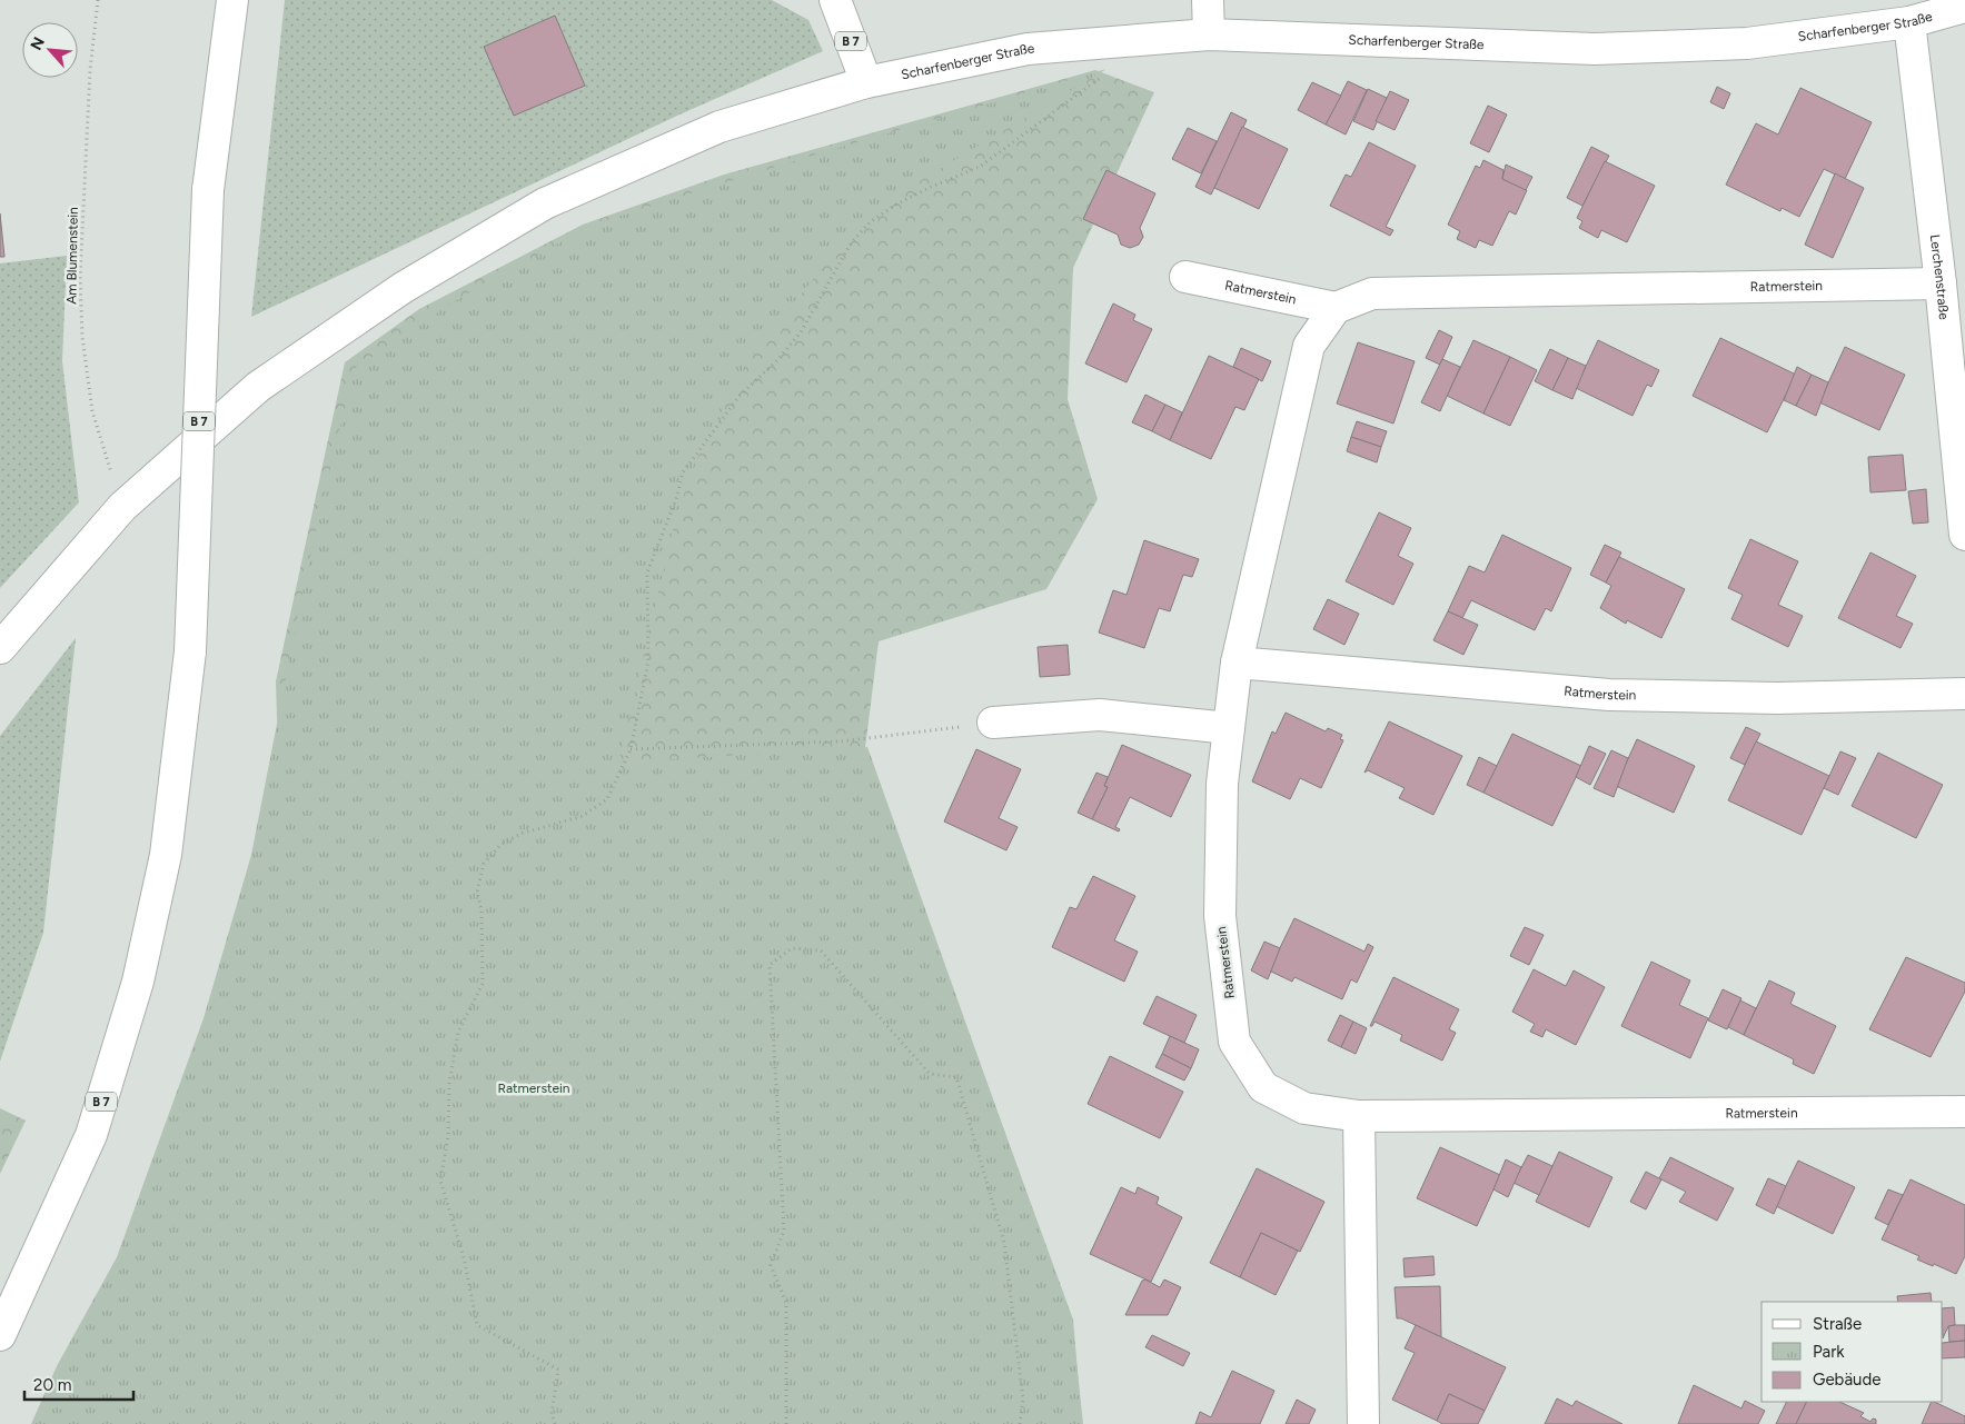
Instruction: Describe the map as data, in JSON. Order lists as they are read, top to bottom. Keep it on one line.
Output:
{"streets":{"street":["Scharfenberger Straße","B 7","Lerchenstraße","Ratmerstein"],"path":["Am Blumenstein"]},"crossings":[["Scharfenberger Straße","B 7"],["Scharfenberger Straße","Am Blumenstein"],["Scharfenberger Straße","Lerchenstraße"],["Lerchenstraße","Ratmerstein"]],"parks":["Ratmerstein"],"legend":["Straße","Park","Gebäude"],"scale_bar":"20 m","north":"top left"}
